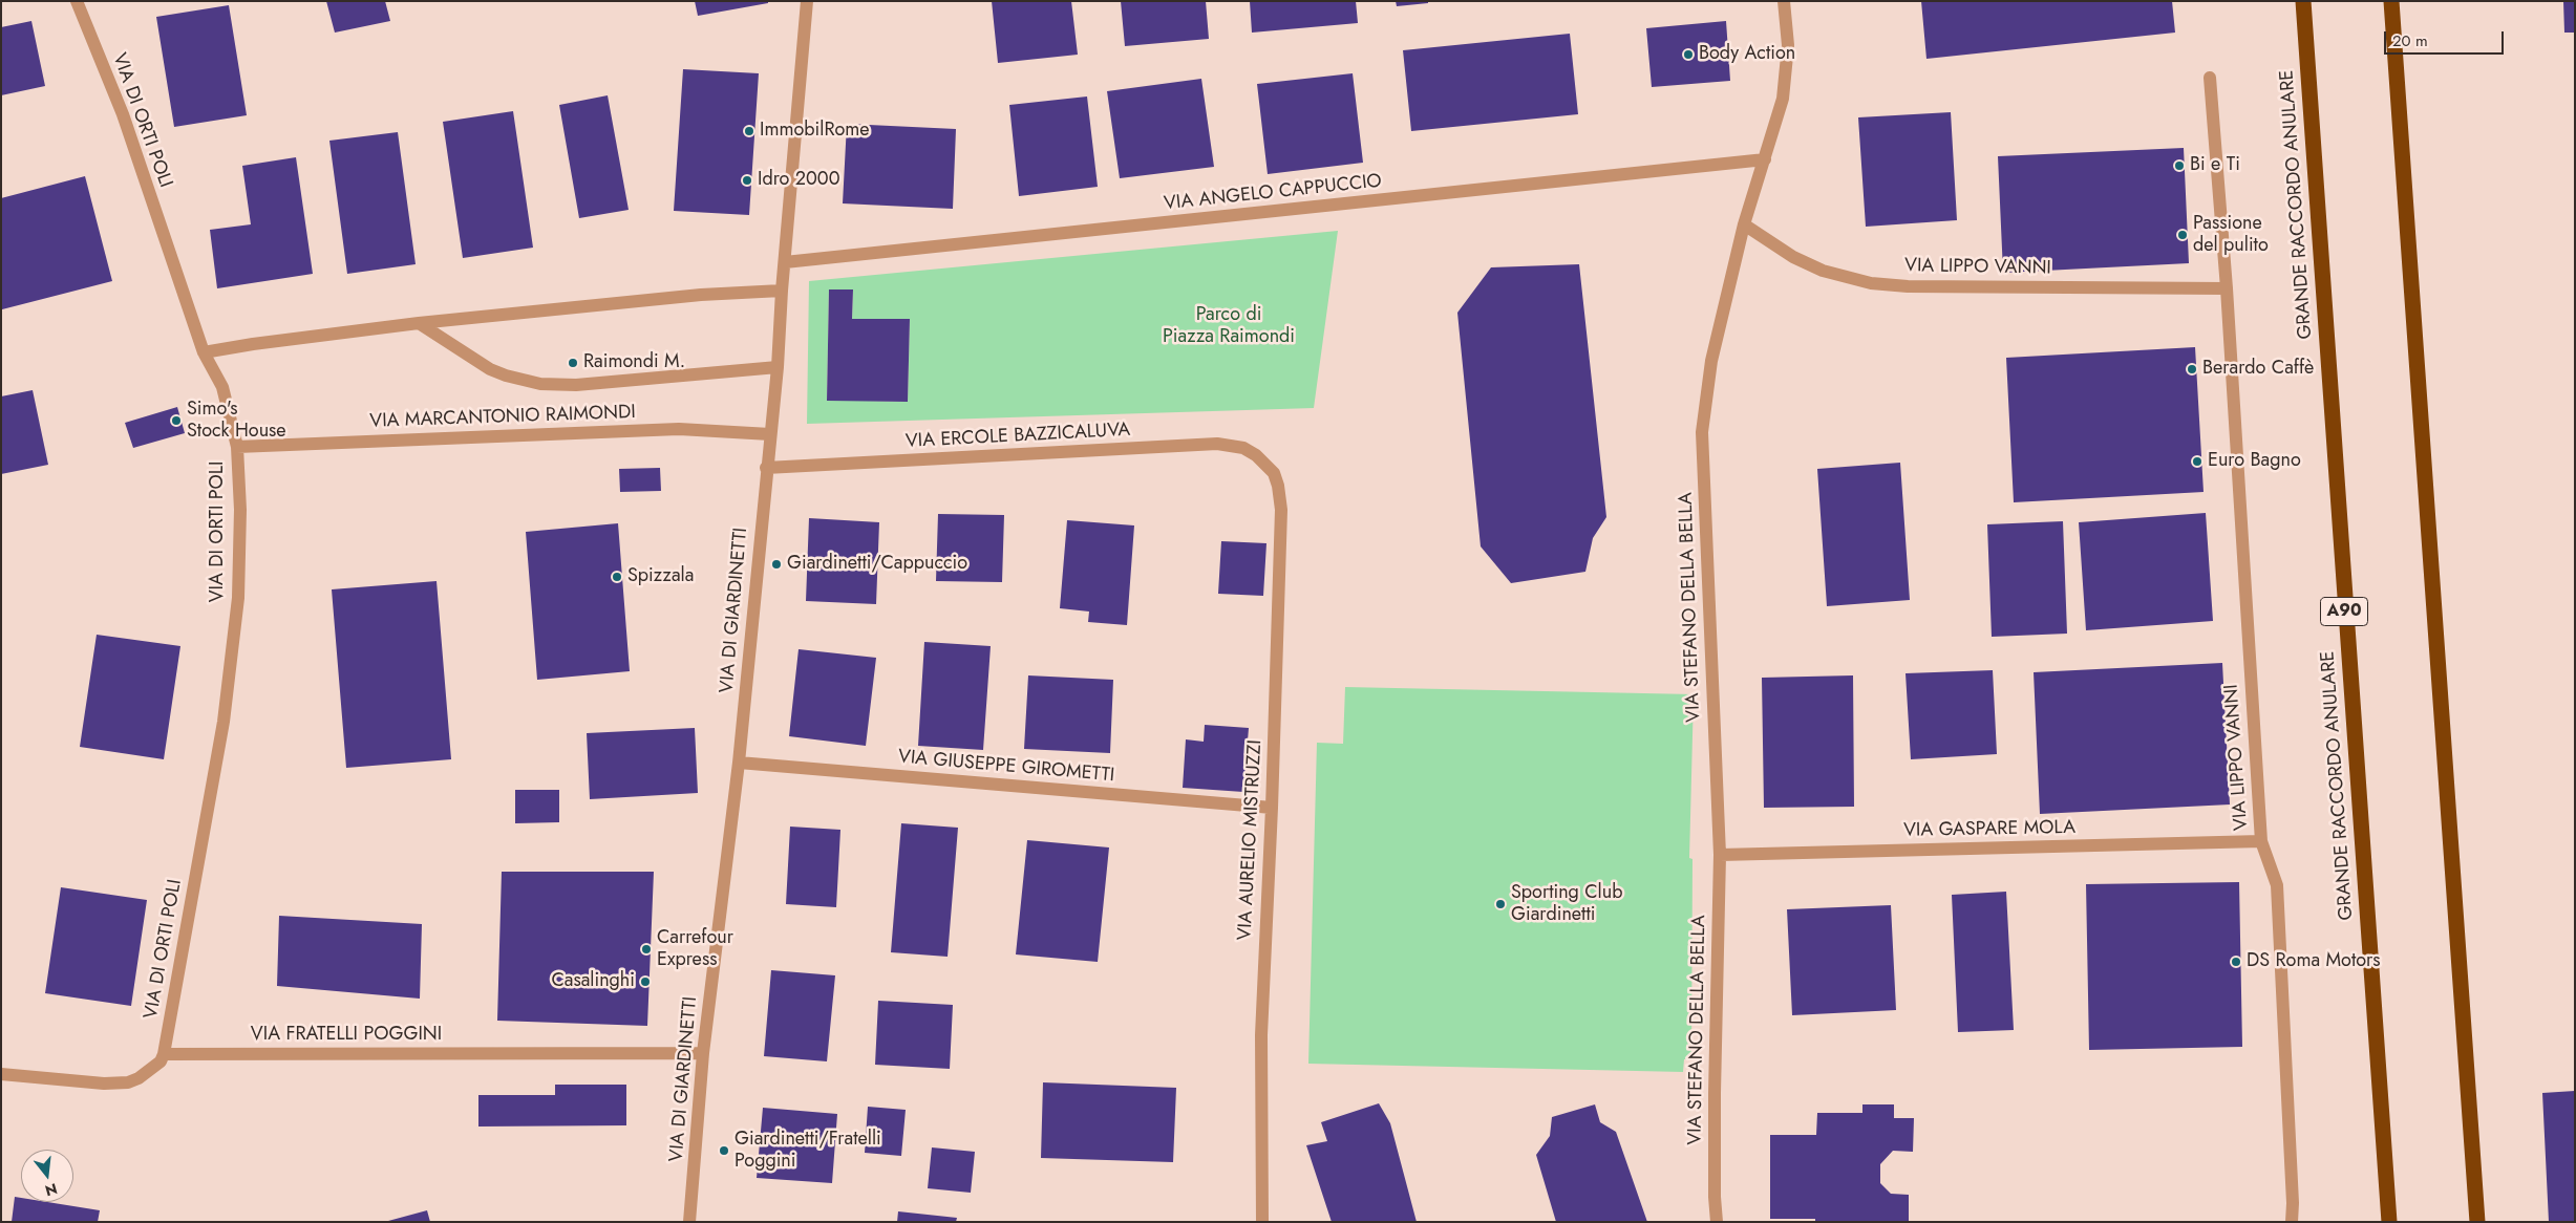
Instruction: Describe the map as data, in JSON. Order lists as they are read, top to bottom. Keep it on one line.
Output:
{"streets":{"highway":["GRANDE RACCORDO ANULARE","A90"],"street":["VIA DI ORTI POLI","VIA ANGELO CAPPUCCIO","VIA LIPPO VANNI","VIA MARCANTONIO RAIMONDI","VIA ERCOLE BAZZICALUVA","VIA STEFANO DELLA BELLA","VIA DI GIARDINETTI","VIA GIUSEPPE GIROMETTI","VIA GASPARE MOLA","VIA AURELIO MISTRUZZI","VIA FRATELLI POGGINI"]},"crossings":[["VIA DI ORTI POLI","VIA MARCANTONIO RAIMONDI"],["VIA DI ORTI POLI","VIA FRATELLI POGGINI"],["VIA ANGELO CAPPUCCIO","VIA STEFANO DELLA BELLA"],["VIA ANGELO CAPPUCCIO","VIA DI GIARDINETTI"],["VIA LIPPO VANNI","VIA STEFANO DELLA BELLA"],["VIA LIPPO VANNI","VIA GASPARE MOLA"],["VIA MARCANTONIO RAIMONDI","VIA DI GIARDINETTI"],["VIA ERCOLE BAZZICALUVA","VIA DI GIARDINETTI"],["VIA ERCOLE BAZZICALUVA","VIA AURELIO MISTRUZZI"],["VIA STEFANO DELLA BELLA","VIA GASPARE MOLA"],["VIA DI GIARDINETTI","VIA GIUSEPPE GIROMETTI"],["VIA DI GIARDINETTI","VIA FRATELLI POGGINI"],["VIA GIUSEPPE GIROMETTI","VIA AURELIO MISTRUZZI"]],"parks":["Parco di Piazza Raimondi"],"places":["Body Action","ImmobilRome","Bi e Ti","Idro 2000","Passione del pulito","Raimondi M.","Berardo Caffè","Simo's Stock House","Euro Bagno","Giardinetti/Cappuccio","Spizzala","Sporting Club Giardinetti","Carrefour Express","DS Roma Motors","Casalinghi","Giardinetti/Fratelli Poggini"],"scale_bar":"20 m","north":"bottom"}
